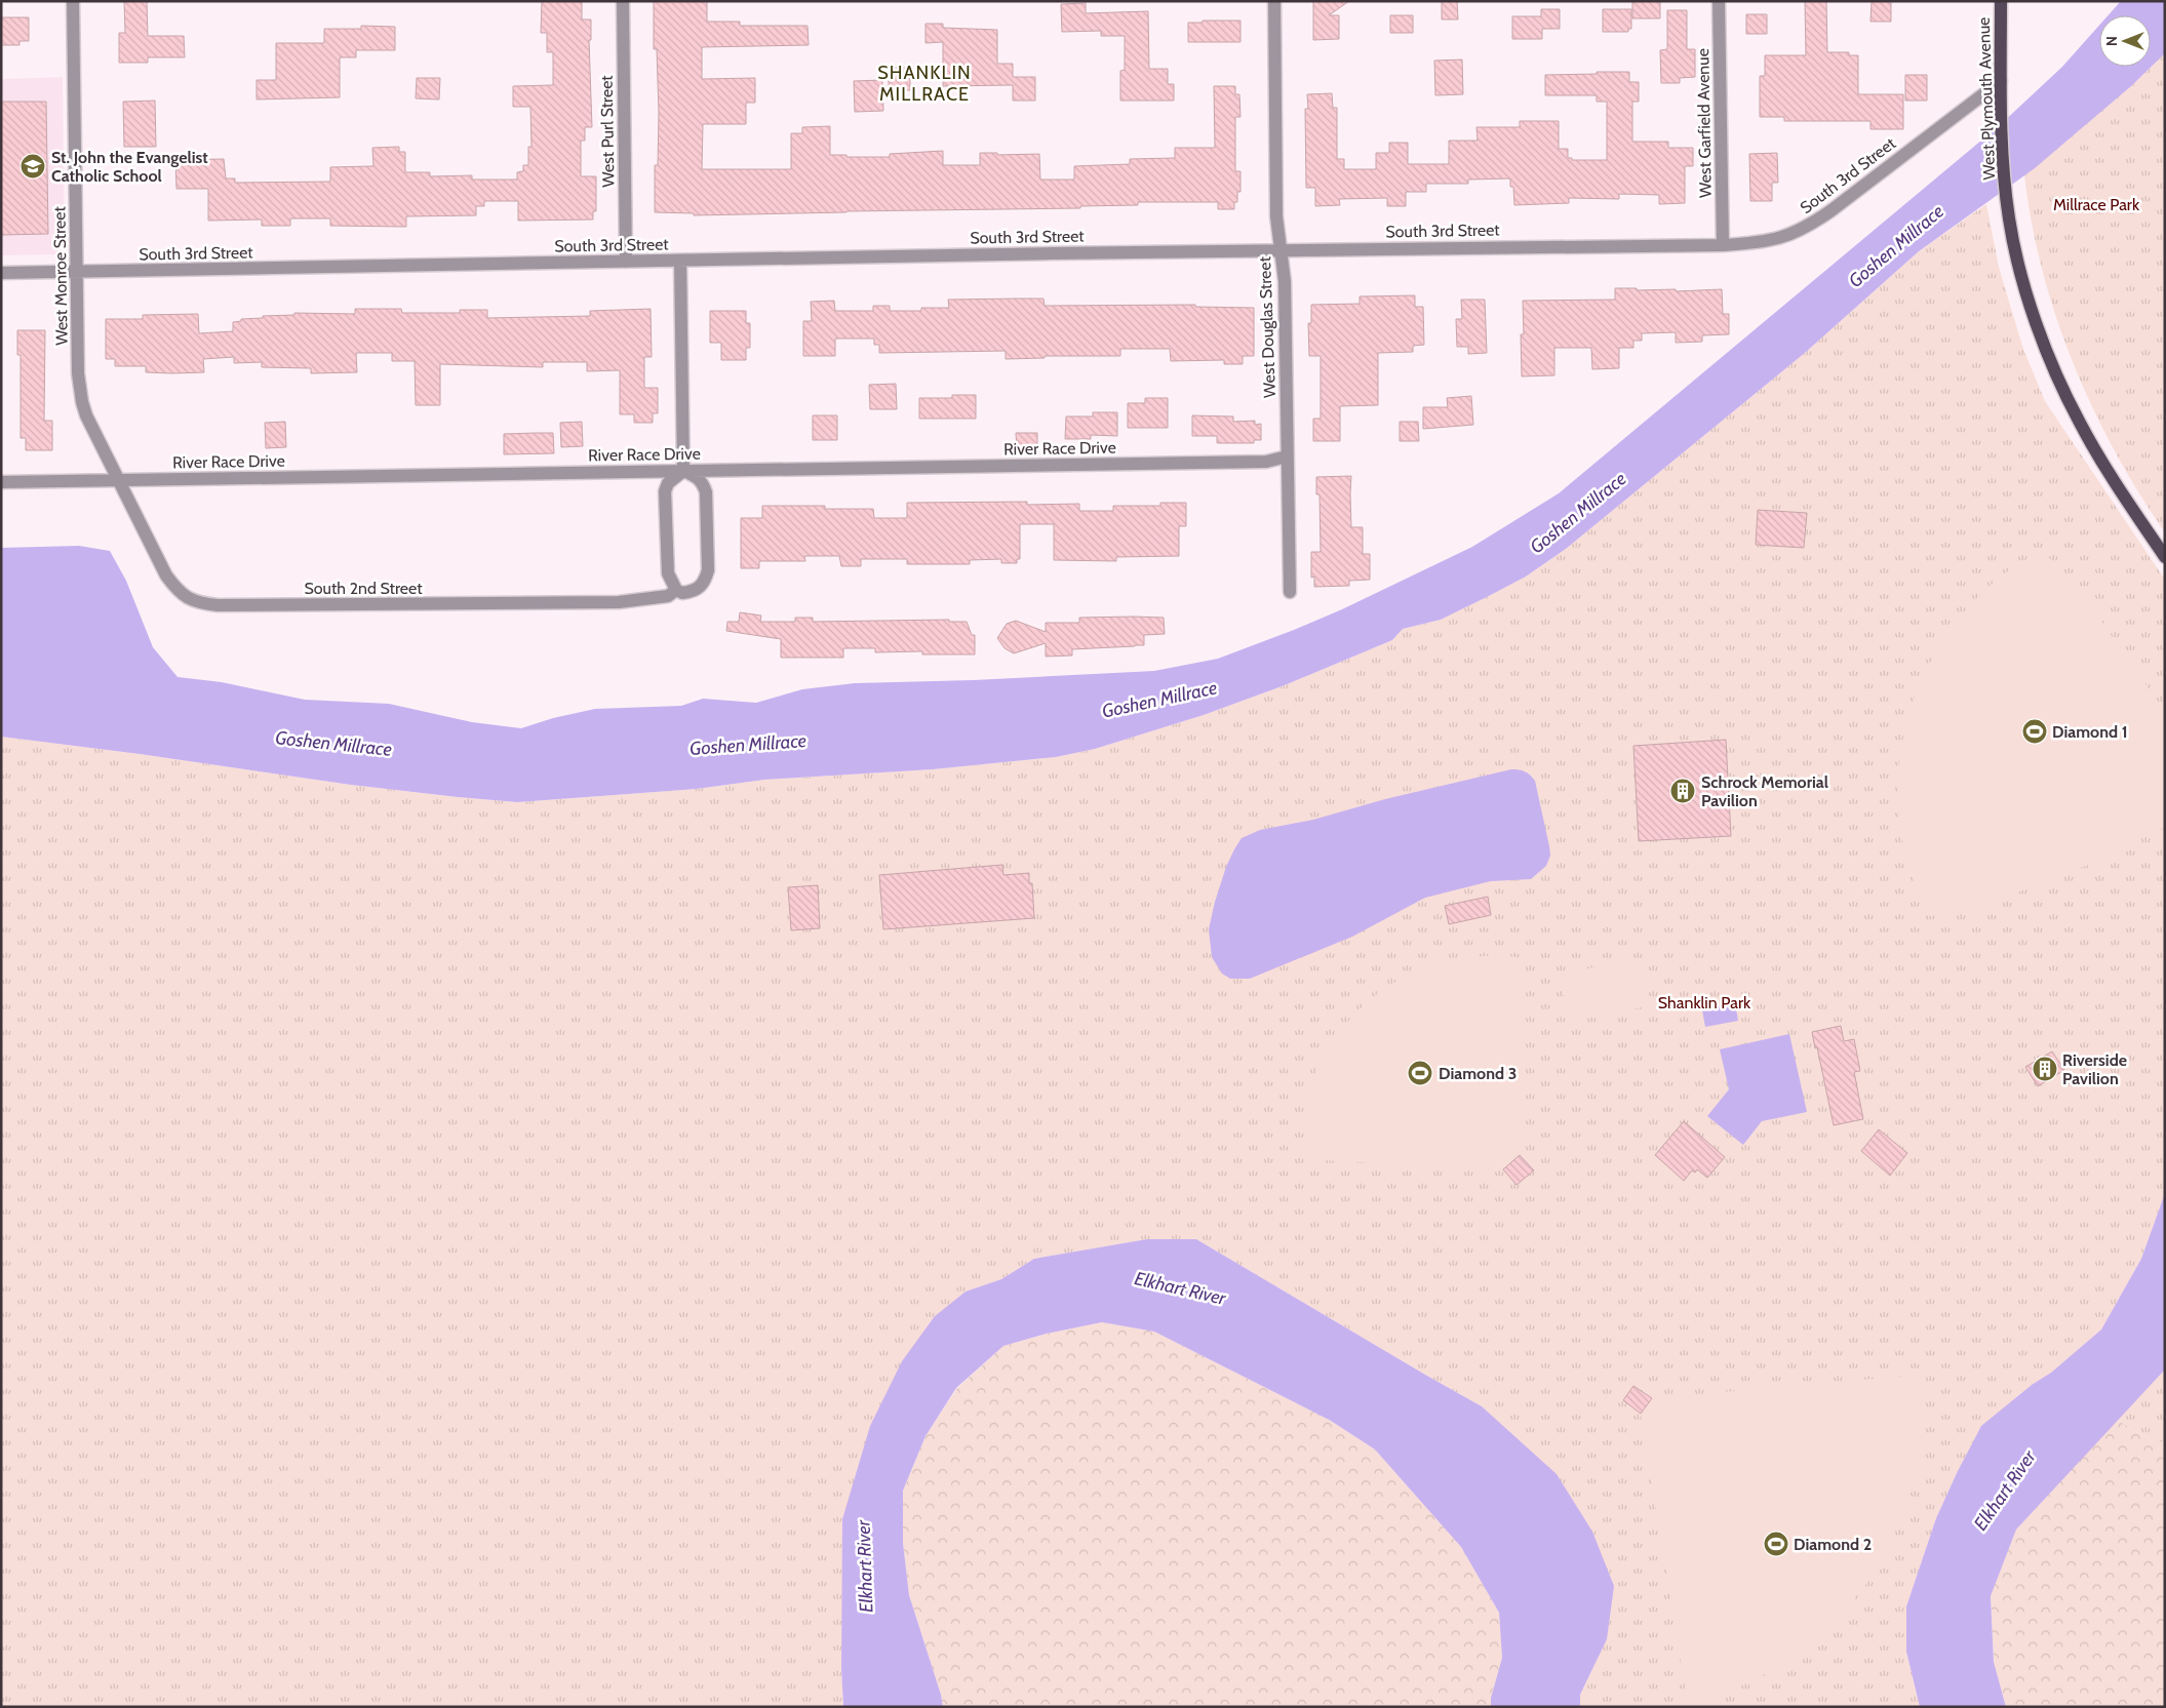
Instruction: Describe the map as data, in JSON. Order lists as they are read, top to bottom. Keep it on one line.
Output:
{"streets":{"main road":["West Plymouth Avenue"],"street":["West Garfield Avenue","West Purl Street","South 3rd Street","West Monroe Street","West Douglas Street","River Race Drive","South 2nd Street"]},"crossings":[["West Plymouth Avenue","South 3rd Street"],["West Garfield Avenue","South 3rd Street"],["West Purl Street","South 3rd Street"],["South 3rd Street","West Monroe Street"],["South 3rd Street","West Douglas Street"],["West Monroe Street","River Race Drive"],["West Monroe Street","South 2nd Street"],["West Douglas Street","River Race Drive"],["River Race Drive","South 2nd Street"]],"districts":["SHANKLIN MILLRACE"],"water":["Goshen Millrace","Elkhart River"],"parks":["Millrace Park","Shanklin Park"],"places":{"school or university":["St. John the Evangelist Catholic School"],"sports":["Diamond 1","Diamond 3","Diamond 2"],"building":["Schrock Memorial Pavilion","Riverside Pavilion"]},"north":"left"}
